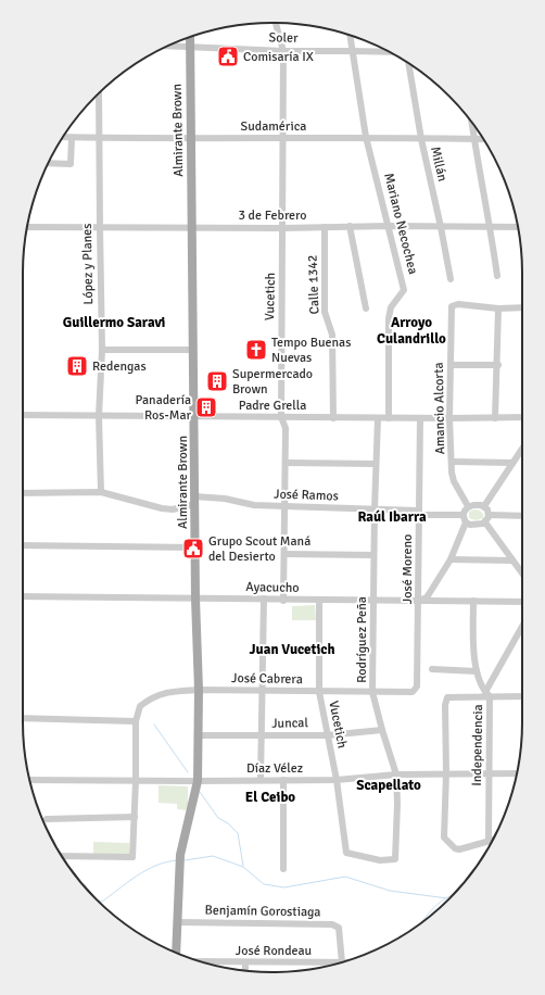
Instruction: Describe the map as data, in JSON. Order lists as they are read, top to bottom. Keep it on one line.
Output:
{"streets":{"main road":["Almirante Brown"],"street":["Soler","Sudamérica","Millán","3 de Febrero","Mariano Necochea","López y Planes","Calle 1342","Vucetich","Padre Grella","Amancio Alcorta","José Ramos","José Moreno","Ayacucho","Rodríguez Peña","José Cabrera","Juncal","Independencia","Díaz Vélez","Benjamín Gorostiaga","José Rondeau"]},"crossings":[["Soler","Almirante Brown"],["Soler","Mariano Necochea"],["Soler","Vucetich"],["Sudamérica","Almirante Brown"],["Sudamérica","Millán"],["Sudamérica","Mariano Necochea"],["Sudamérica","López y Planes"],["Sudamérica","Vucetich"],["Almirante Brown","3 de Febrero"],["Almirante Brown","Padre Grella"],["Almirante Brown","José Ramos"],["Almirante Brown","Ayacucho"],["Almirante Brown","José Cabrera"],["Almirante Brown","Juncal"],["Almirante Brown","Díaz Vélez"],["Almirante Brown","Benjamín Gorostiaga"],["Millán","3 de Febrero"],["3 de Febrero","Mariano Necochea"],["3 de Febrero","López y Planes"],["3 de Febrero","Calle 1342"],["3 de Febrero","Vucetich"],["Mariano Necochea","Padre Grella"],["López y Planes","Padre Grella"],["López y Planes","José Ramos"],["Calle 1342","Padre Grella"],["Vucetich","Padre Grella"],["Vucetich","José Ramos"],["Vucetich","Ayacucho"],["Vucetich","Rodríguez Peña"],["Vucetich","José Cabrera"],["Vucetich","Juncal"],["Vucetich","Díaz Vélez"],["Padre Grella","Amancio Alcorta"],["Padre Grella","José Moreno"],["Padre Grella","Rodríguez Peña"],["Amancio Alcorta","José Ramos"],["José Ramos","José Moreno"],["José Ramos","Rodríguez Peña"],["José Moreno","Ayacucho"],["José Moreno","José Cabrera"],["Ayacucho","Rodríguez Peña"],["Ayacucho","Independencia"],["Rodríguez Peña","José Cabrera"],["Rodríguez Peña","Juncal"],["Rodríguez Peña","Díaz Vélez"],["Independencia","Díaz Vélez"]],"districts":["Guillermo Saravi","Arroyo Culandrillo","Raúl Ibarra","Juan Vucetich","Scapellato","El Ceibo"],"places":{"public building":["Comisaría IX","Grupo Scout Maná del Desierto"],"church":["Tempo Buenas Nuevas"],"building":["Redengas","Supermercado Brown","Panadería Ros-Mar"]}}
